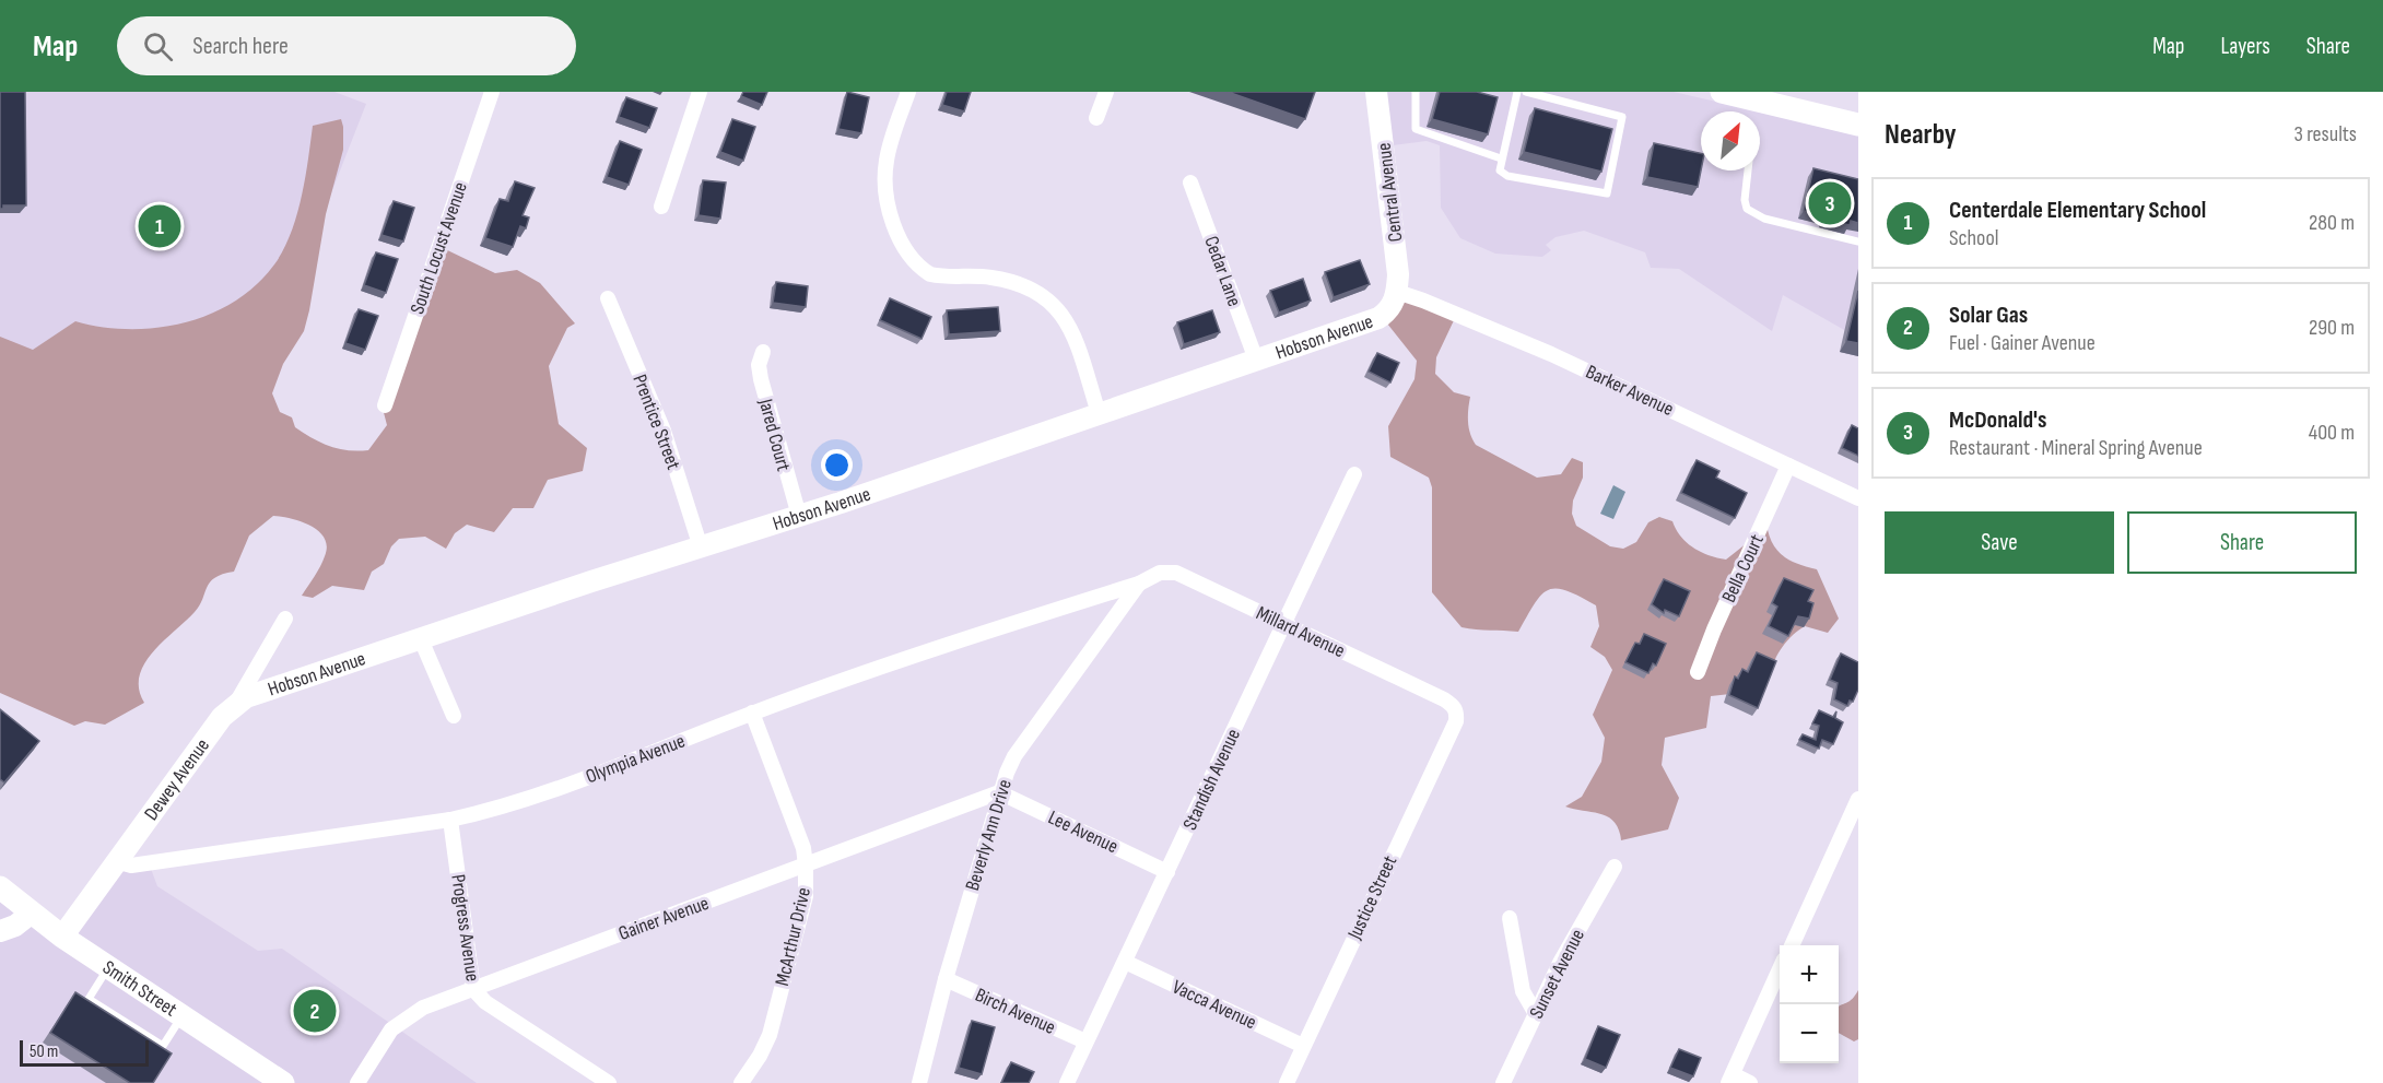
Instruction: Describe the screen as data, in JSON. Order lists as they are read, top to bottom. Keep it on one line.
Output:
{"streets":{"main road":["Smith Street"],"street":["Central Avenue","South Locust Avenue","Cedar Lane","Hobson Avenue","Barker Avenue","Prentice Street","Jared Court","Bella Court","Millard Avenue","Olympia Avenue","Dewey Avenue","Standish Avenue","Lee Avenue","Beverly Ann Drive","Justice Street","Gainer Avenue","Progress Avenue","McArthur Drive","Sunset Avenue","Vacca Avenue","Birch Avenue"]},"crossings":[["Central Avenue","Hobson Avenue"],["Central Avenue","Barker Avenue"],["Cedar Lane","Hobson Avenue"],["Hobson Avenue","Barker Avenue"],["Hobson Avenue","Prentice Street"],["Hobson Avenue","Jared Court"],["Hobson Avenue","Dewey Avenue"],["Barker Avenue","Bella Court"],["Millard Avenue","Olympia Avenue"],["Millard Avenue","Standish Avenue"],["Millard Avenue","Beverly Ann Drive"],["Millard Avenue","Justice Street"],["Olympia Avenue","Dewey Avenue"],["Olympia Avenue","Beverly Ann Drive"],["Olympia Avenue","Progress Avenue"],["Olympia Avenue","McArthur Drive"],["Dewey Avenue","Smith Street"],["Standish Avenue","Lee Avenue"],["Standish Avenue","Vacca Avenue"],["Standish Avenue","Birch Avenue"],["Lee Avenue","Beverly Ann Drive"],["Lee Avenue","Gainer Avenue"],["Beverly Ann Drive","Gainer Avenue"],["Beverly Ann Drive","Birch Avenue"],["Justice Street","Vacca Avenue"],["Gainer Avenue","Progress Avenue"],["Gainer Avenue","McArthur Drive"]],"scale_bar":"50 m","north":"top right","page":{"header":"Map","search":"Search here","nav":["Map","Layers","Share"],"heading":["Nearby","3 results"],"list":[{"mark":"1","name":"Centerdale Elementary School","note":"School","value":"280 m"},{"mark":"2","name":"Solar Gas","note":"Fuel · Gainer Avenue","value":"290 m"},{"mark":"3","name":"McDonald's","note":"Restaurant · Mineral Spring Avenue","value":"400 m"}],"pins":["3","1","2"],"buttons":["Save","Share"],"map_buttons":["+","−"],"scale":"50 m"}}
